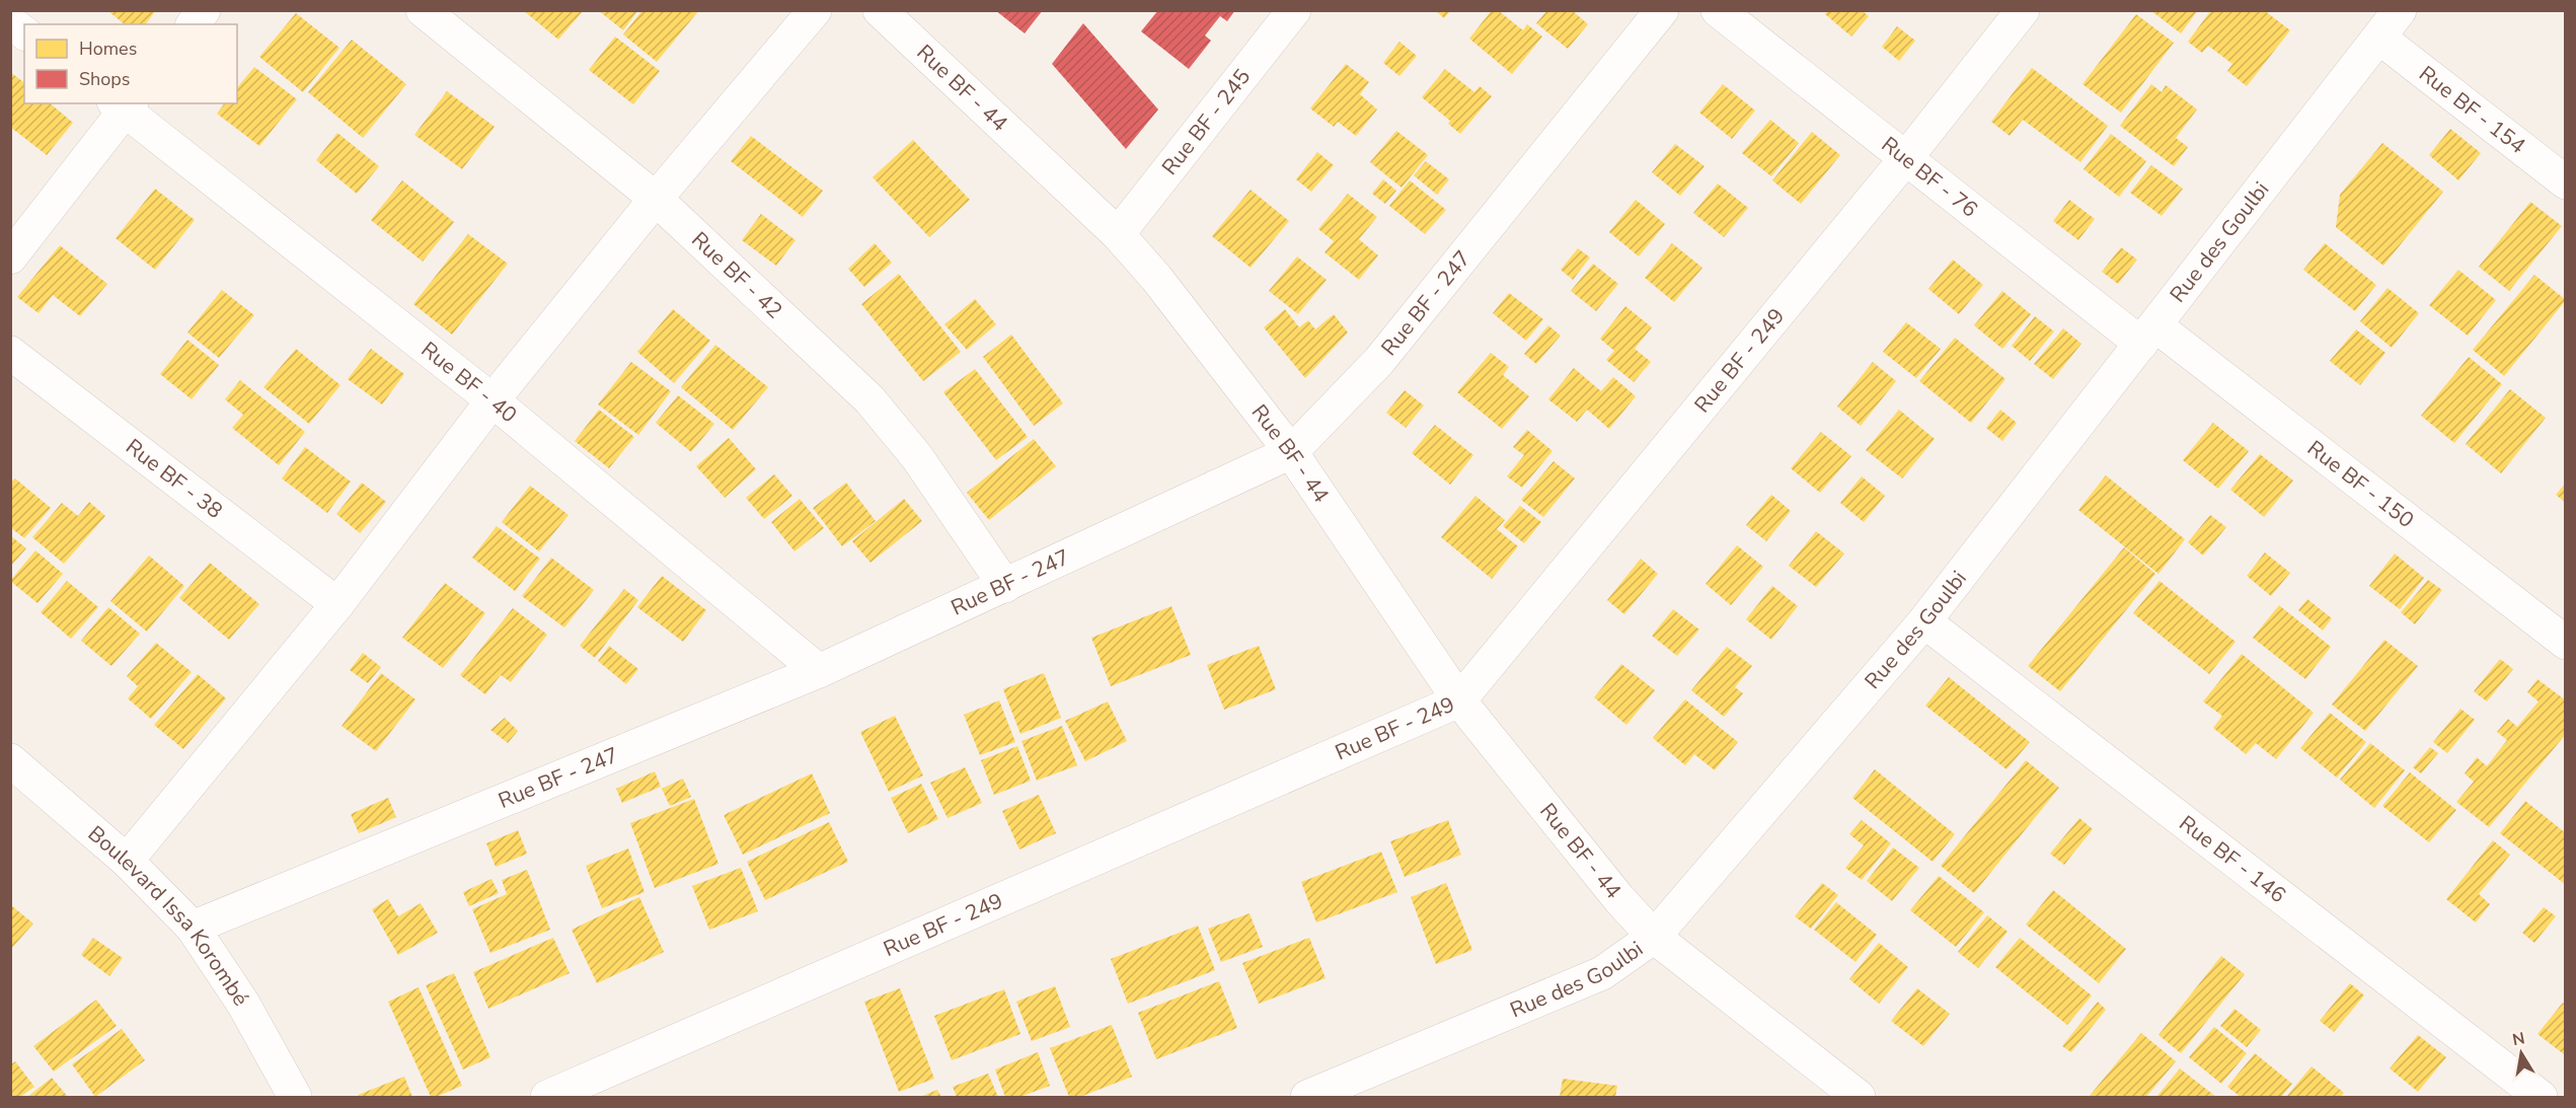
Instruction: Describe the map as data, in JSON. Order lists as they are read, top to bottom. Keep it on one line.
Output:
{"streets":{"street":["Rue BF - 44","Rue BF - 154","Rue BF - 245","Rue BF - 76","Rue des Goulbi","Rue BF - 42","Rue BF - 247","Rue BF - 249","Rue BF - 40","Rue BF - 38","Rue BF - 150","Rue BF - 146","Boulevard Issa Korombé"]},"crossings":[["Rue BF - 44","Rue BF - 245"],["Rue BF - 44","Rue des Goulbi"],["Rue BF - 44","Rue BF - 247"],["Rue BF - 44","Rue BF - 249"],["Rue BF - 154","Rue des Goulbi"],["Rue BF - 76","Rue des Goulbi"],["Rue BF - 76","Rue BF - 249"],["Rue BF - 76","Rue BF - 150"],["Rue des Goulbi","Rue BF - 150"],["Rue des Goulbi","Rue BF - 146"],["Rue BF - 42","Rue BF - 247"],["Rue BF - 247","Rue BF - 40"],["Rue BF - 247","Boulevard Issa Korombé"]],"legend":["Homes","Shops"],"north":"top"}
